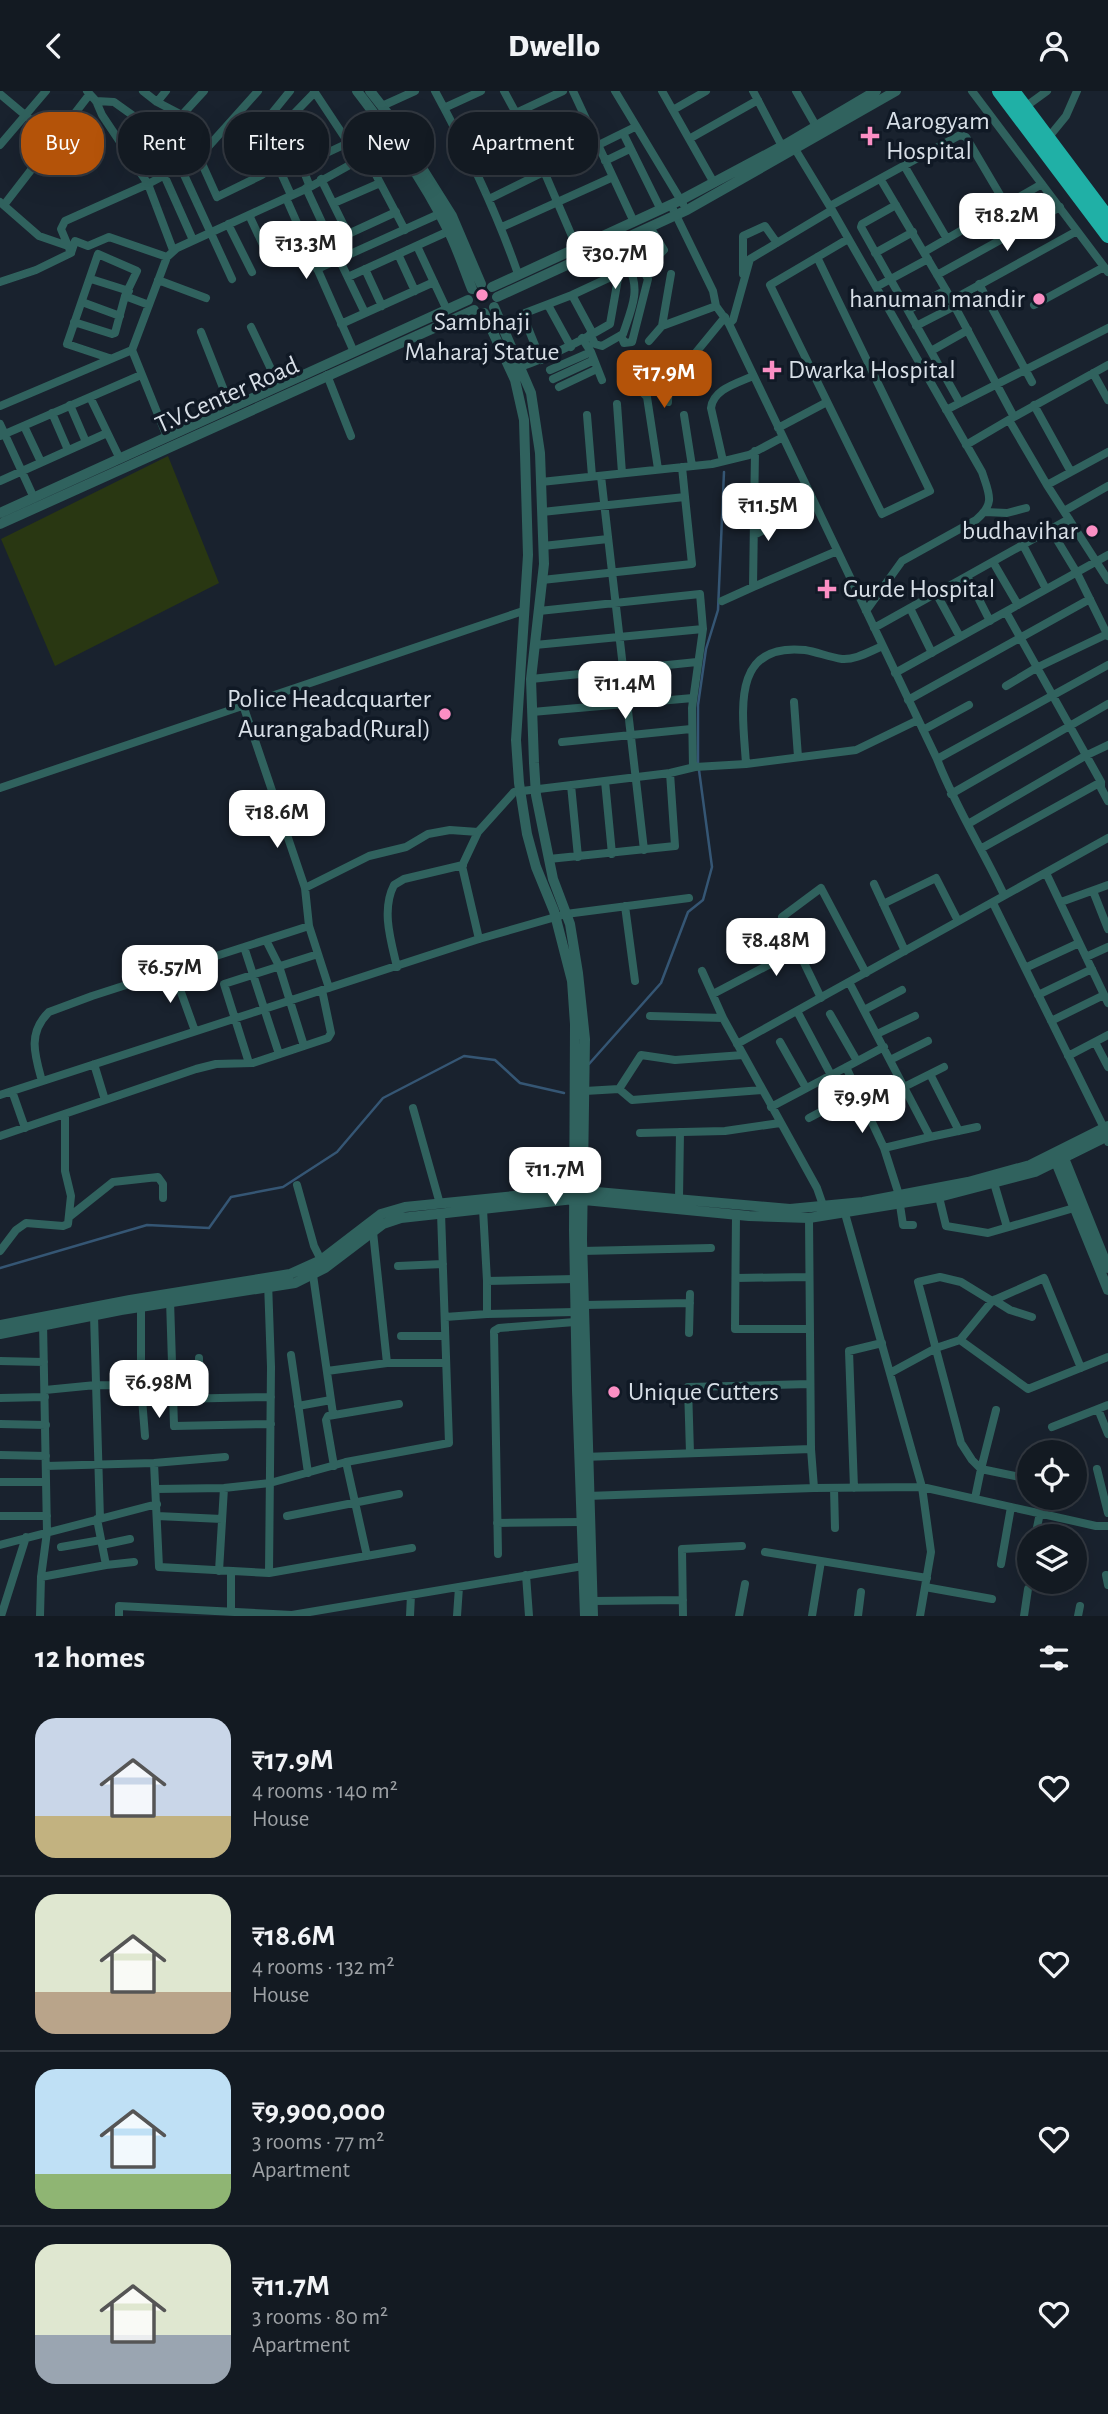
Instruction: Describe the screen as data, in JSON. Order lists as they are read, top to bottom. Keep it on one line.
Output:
{"streets":{"street":["T.V.Center Road"]},"places":{"health":["Aarogyam Hospital","Dwarka Hospital","Gurde Hospital"],"other":["Sambhaji Maharaj Statue","hanuman mandir","budhavihar","Police Headcquarter Aurangabad(Rural)","Unique Cutters"]},"page":{"header":"Dwello","chip":["Buy","Rent","Filters","New","Apartment"],"price":["₹18.2M","₹13.3M","₹30.7M","₹17.9M","₹11.5M","₹11.4M","₹18.6M","₹8.48M","₹6.57M","₹9.9M","₹11.7M","₹6.98M"],"heading":"12 homes","list":[{"name":"₹17.9M","note":"4 rooms · 140 m² · House"},{"name":"₹18.6M","note":"4 rooms · 132 m² · House"},{"name":"₹9,900,000","note":"3 rooms · 77 m² · Apartment"},{"name":"₹11.7M","note":"3 rooms · 80 m² · Apartment"}]}}
